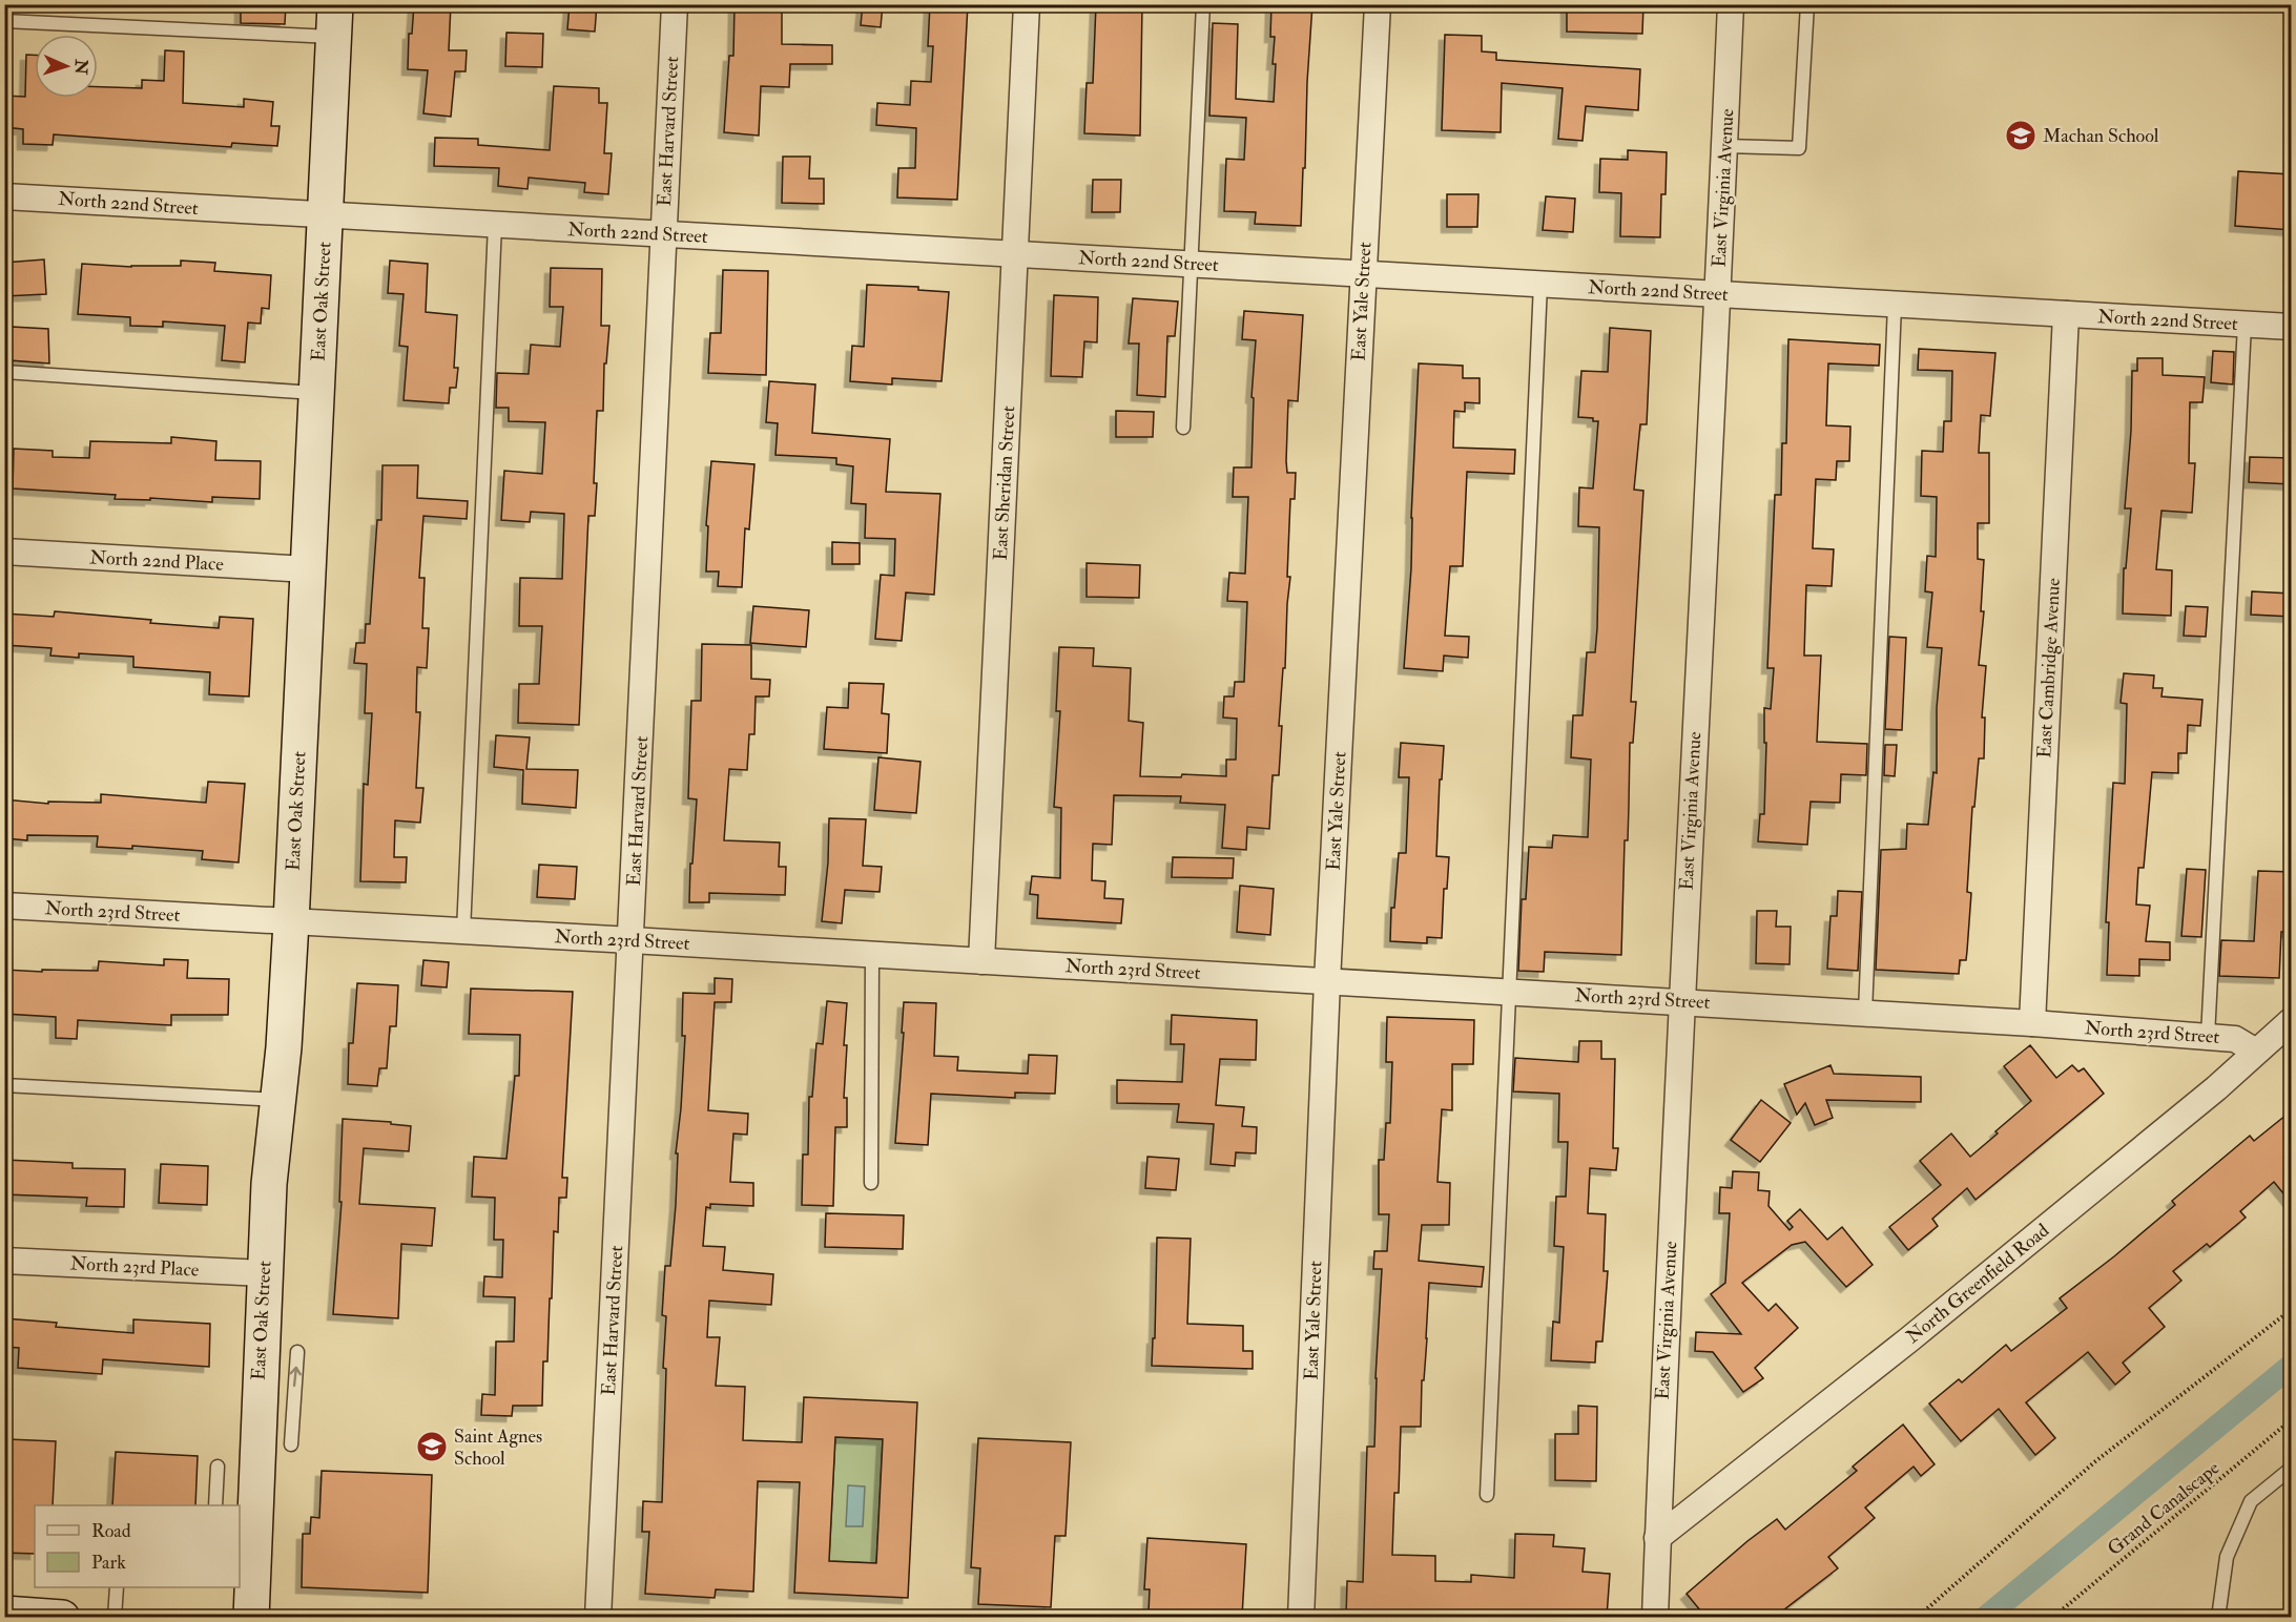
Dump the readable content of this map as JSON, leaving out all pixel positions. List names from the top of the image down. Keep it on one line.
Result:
{"streets":{"street":["East Harvard Street","East Virginia Avenue","North 22nd Street","East Oak Street","East Yale Street","East Sheridan Street","North 22nd Place","East Cambridge Avenue","North 23rd Street","North 23rd Place","North Greenfield Road"],"path":["Grand Canalscape"]},"crossings":[["East Harvard Street","North 22nd Street"],["East Harvard Street","North 23rd Street"],["East Virginia Avenue","North 22nd Street"],["East Virginia Avenue","North 23rd Street"],["East Virginia Avenue","North Greenfield Road"],["North 22nd Street","East Oak Street"],["North 22nd Street","East Yale Street"],["North 22nd Street","East Sheridan Street"],["North 22nd Street","East Cambridge Avenue"],["East Oak Street","North 22nd Place"],["East Oak Street","North 23rd Street"],["East Oak Street","North 23rd Place"],["East Yale Street","North 23rd Street"],["East Sheridan Street","North 23rd Street"],["East Cambridge Avenue","North 23rd Street"],["North 23rd Street","North Greenfield Road"]],"places":{"school or university":["Machan School","Saint Agnes School"]},"legend":["Road","Park"],"north":"right"}
